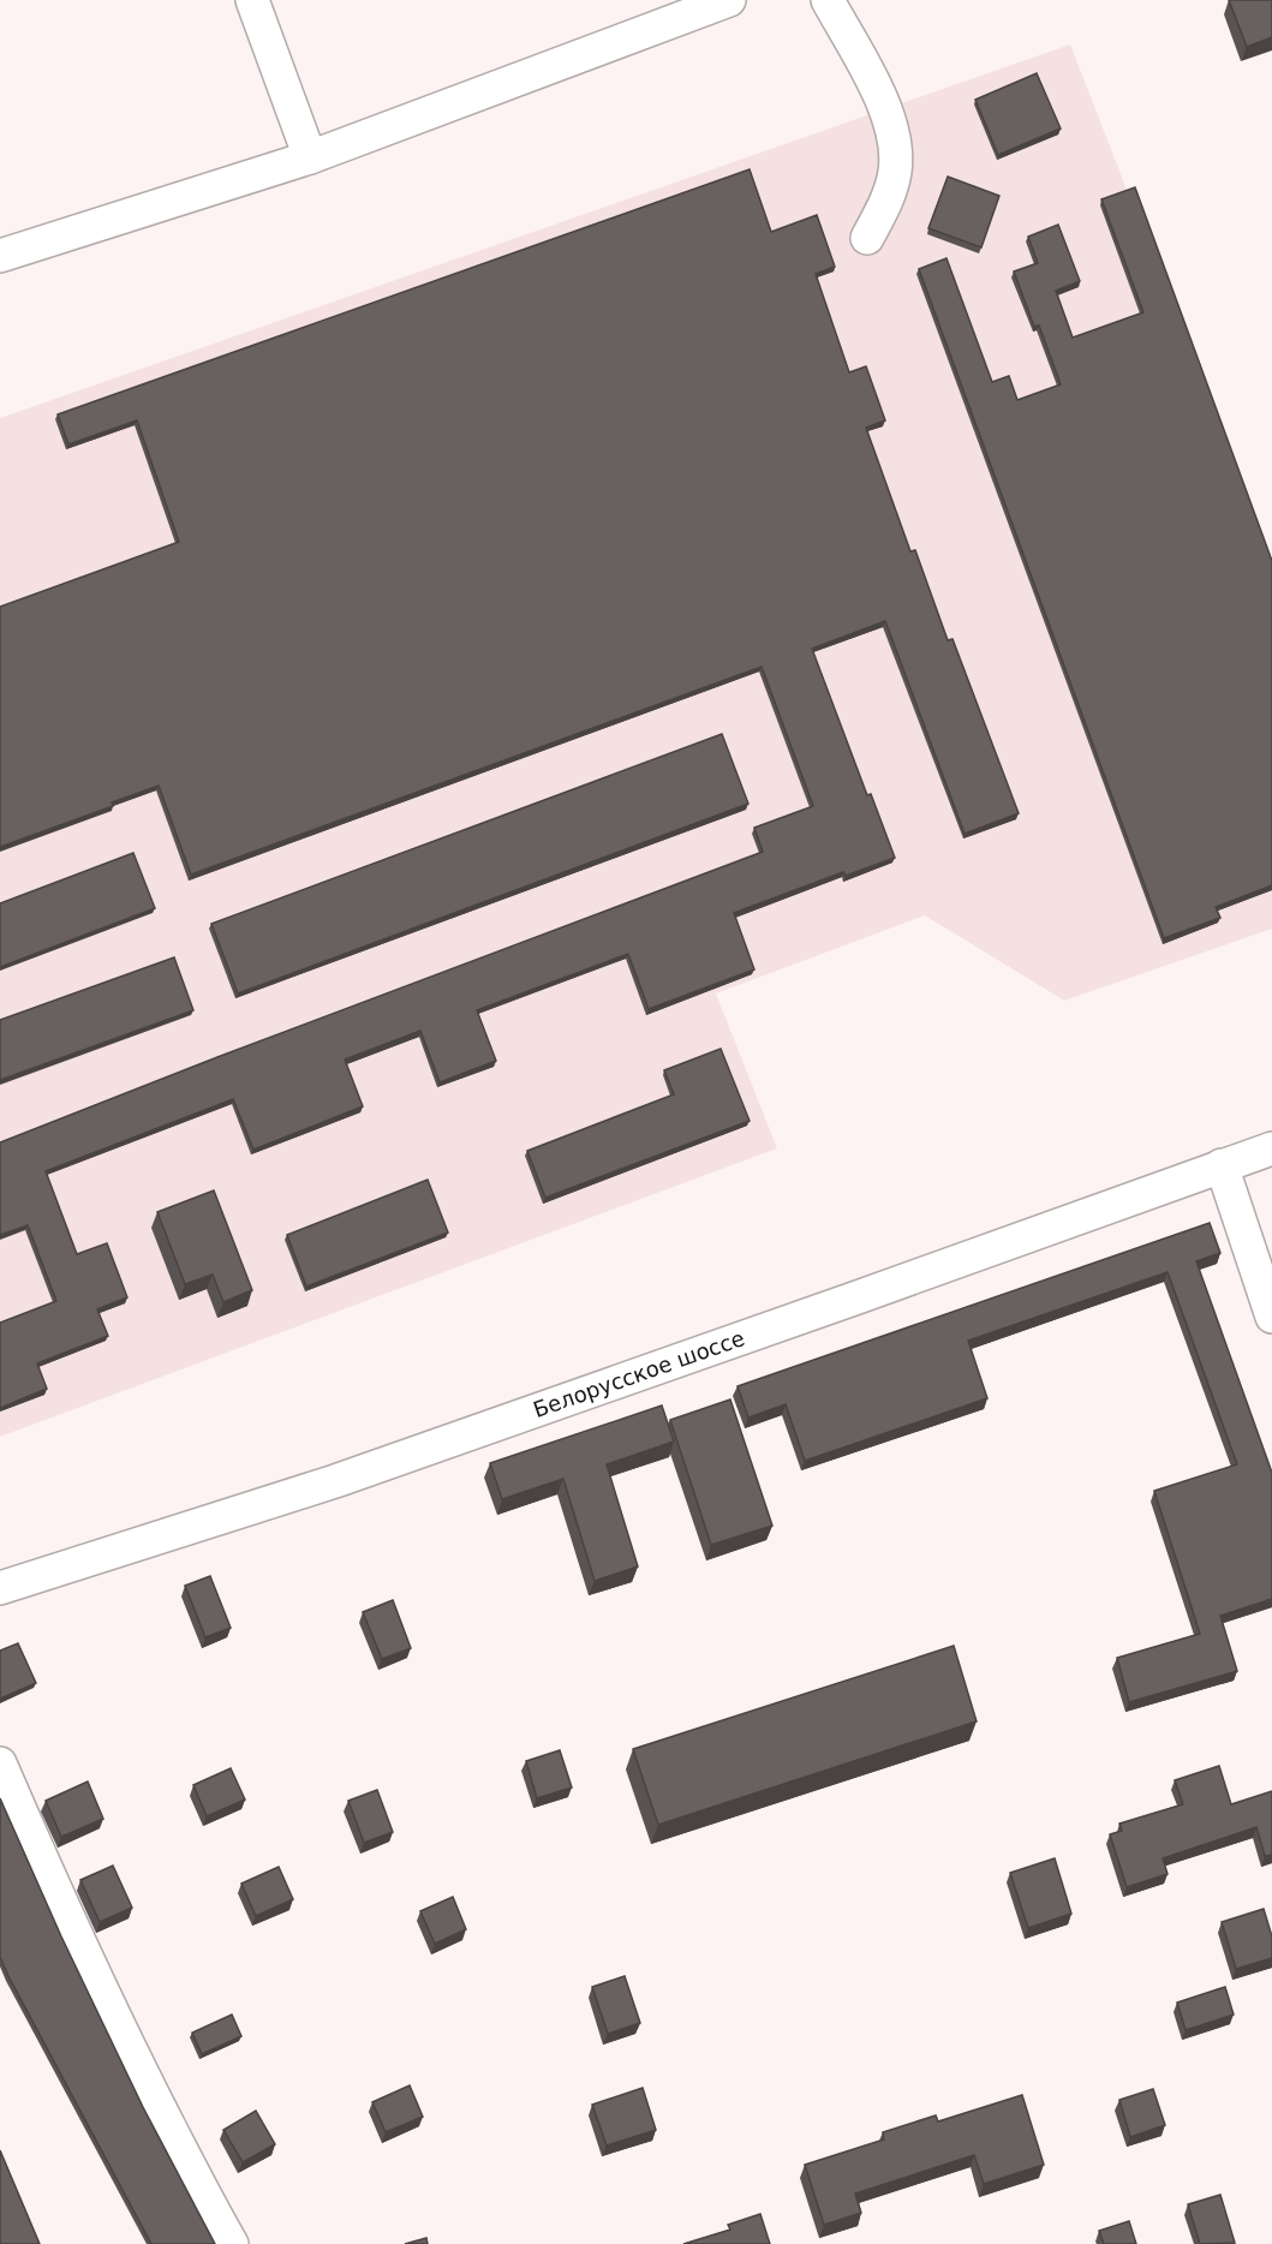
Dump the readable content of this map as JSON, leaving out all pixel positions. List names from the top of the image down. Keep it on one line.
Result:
{"streets":{"street":["Белорусское шоссе"]}}
